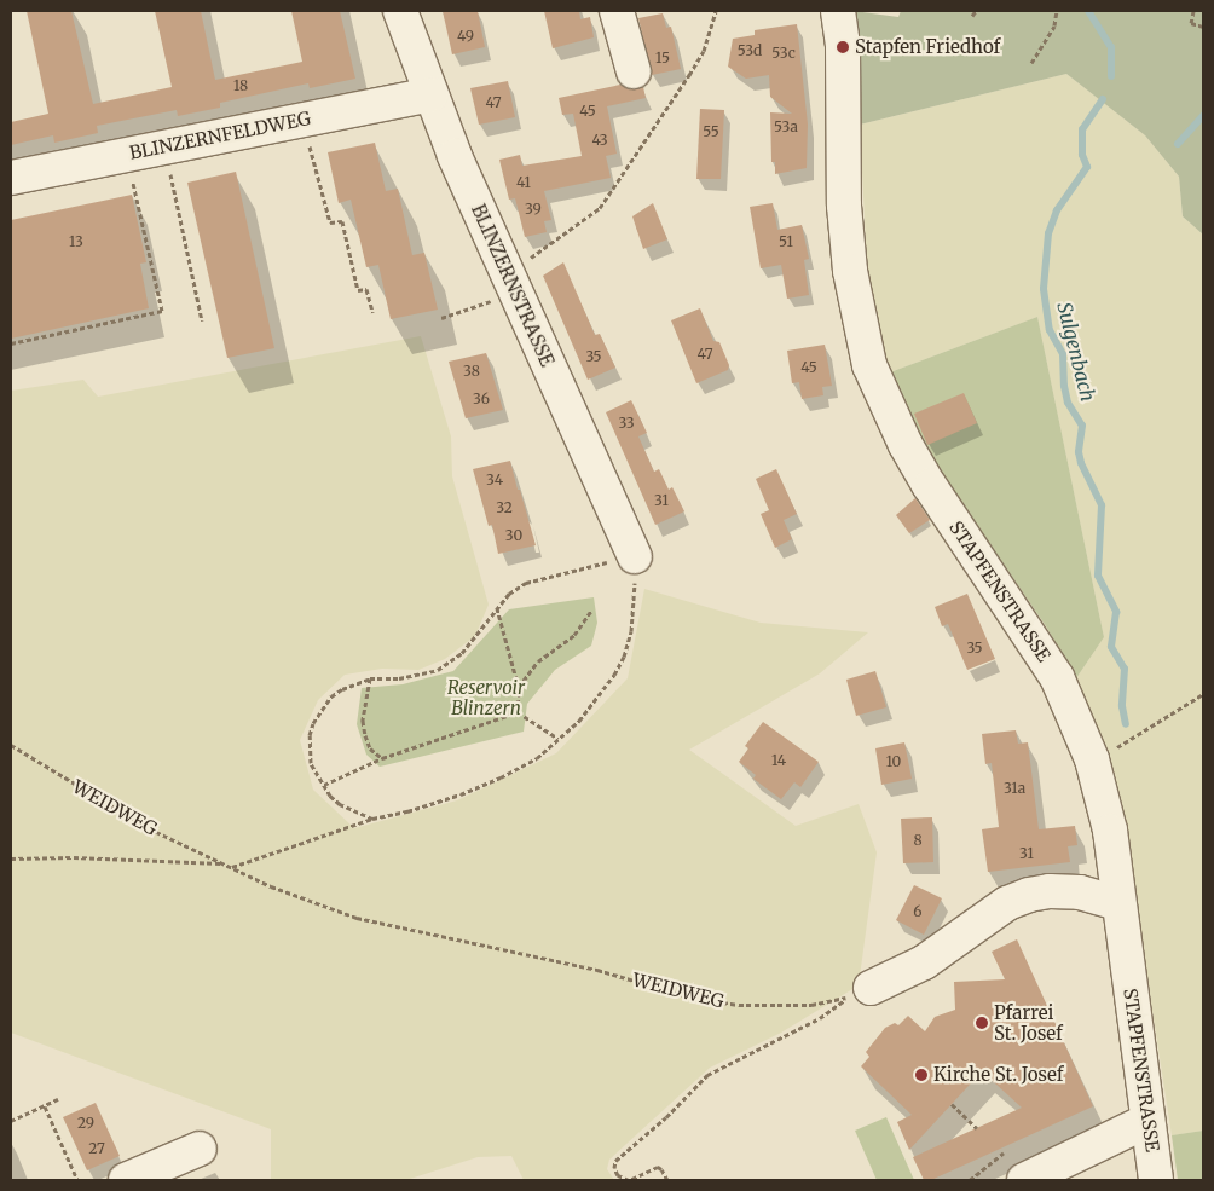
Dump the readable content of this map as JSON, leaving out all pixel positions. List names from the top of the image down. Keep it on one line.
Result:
{"streets":{"street":["BLINZERNFELDWEG","BLINZERNSTRASSE","STAPFENSTRASSE"],"path":["WEIDWEG"]},"crossings":[["BLINZERNFELDWEG","BLINZERNSTRASSE"]],"water":["Sulgenbach"],"parks":["Reservoir Blinzern"],"places":["Stapfen Friedhof","Pfarrei St. Josef","Kirche St. Josef"],"house_numbers":["49","53d","53c","15","18","47","45","53a","55","43","41","39","13","51","47","35","45","38","36","33","34","31","32","30","35","14","10","31a","8","31","6","29","27"]}
